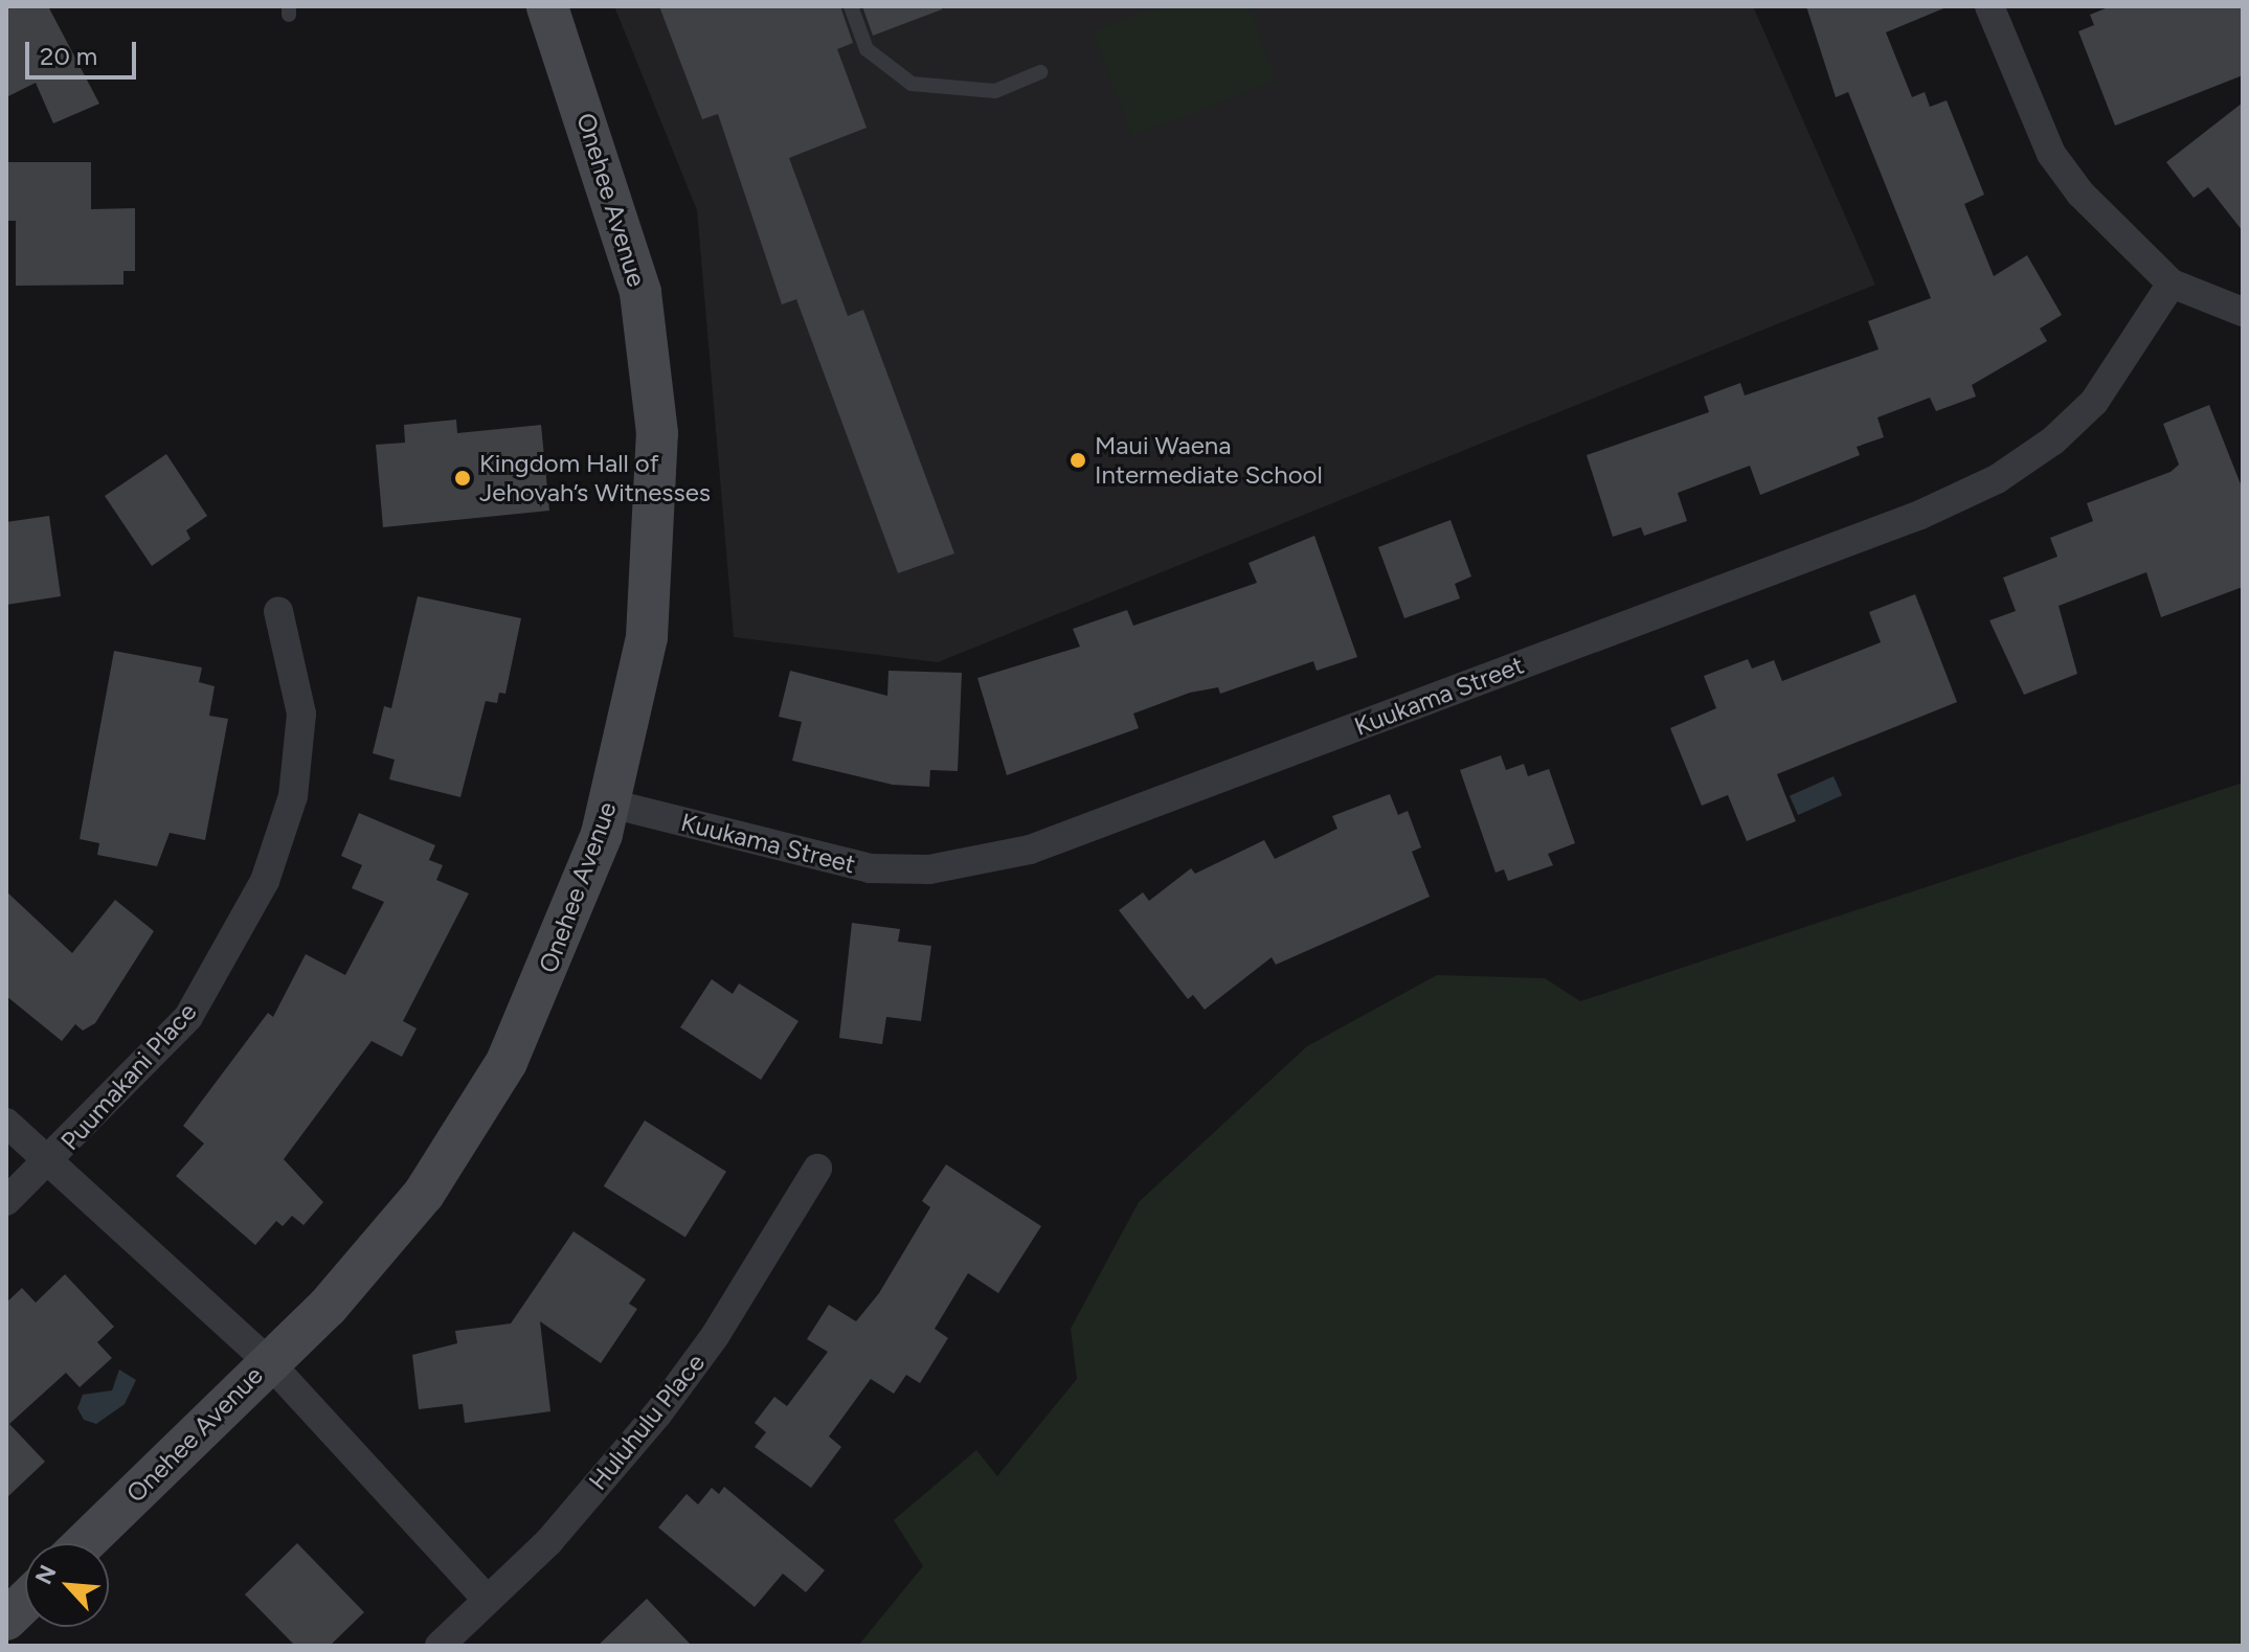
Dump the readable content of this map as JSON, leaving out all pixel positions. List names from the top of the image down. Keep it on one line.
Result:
{"streets":{"street":["Onehee Avenue","Kuukama Street","Puumakani Place","Huluhulu Place"]},"crossings":[["Onehee Avenue","Kuukama Street"]],"places":["Maui Waena Intermediate School","Kingdom Hall of Jehovah’s Witnesses"],"scale_bar":"20 m","north":"top left"}
